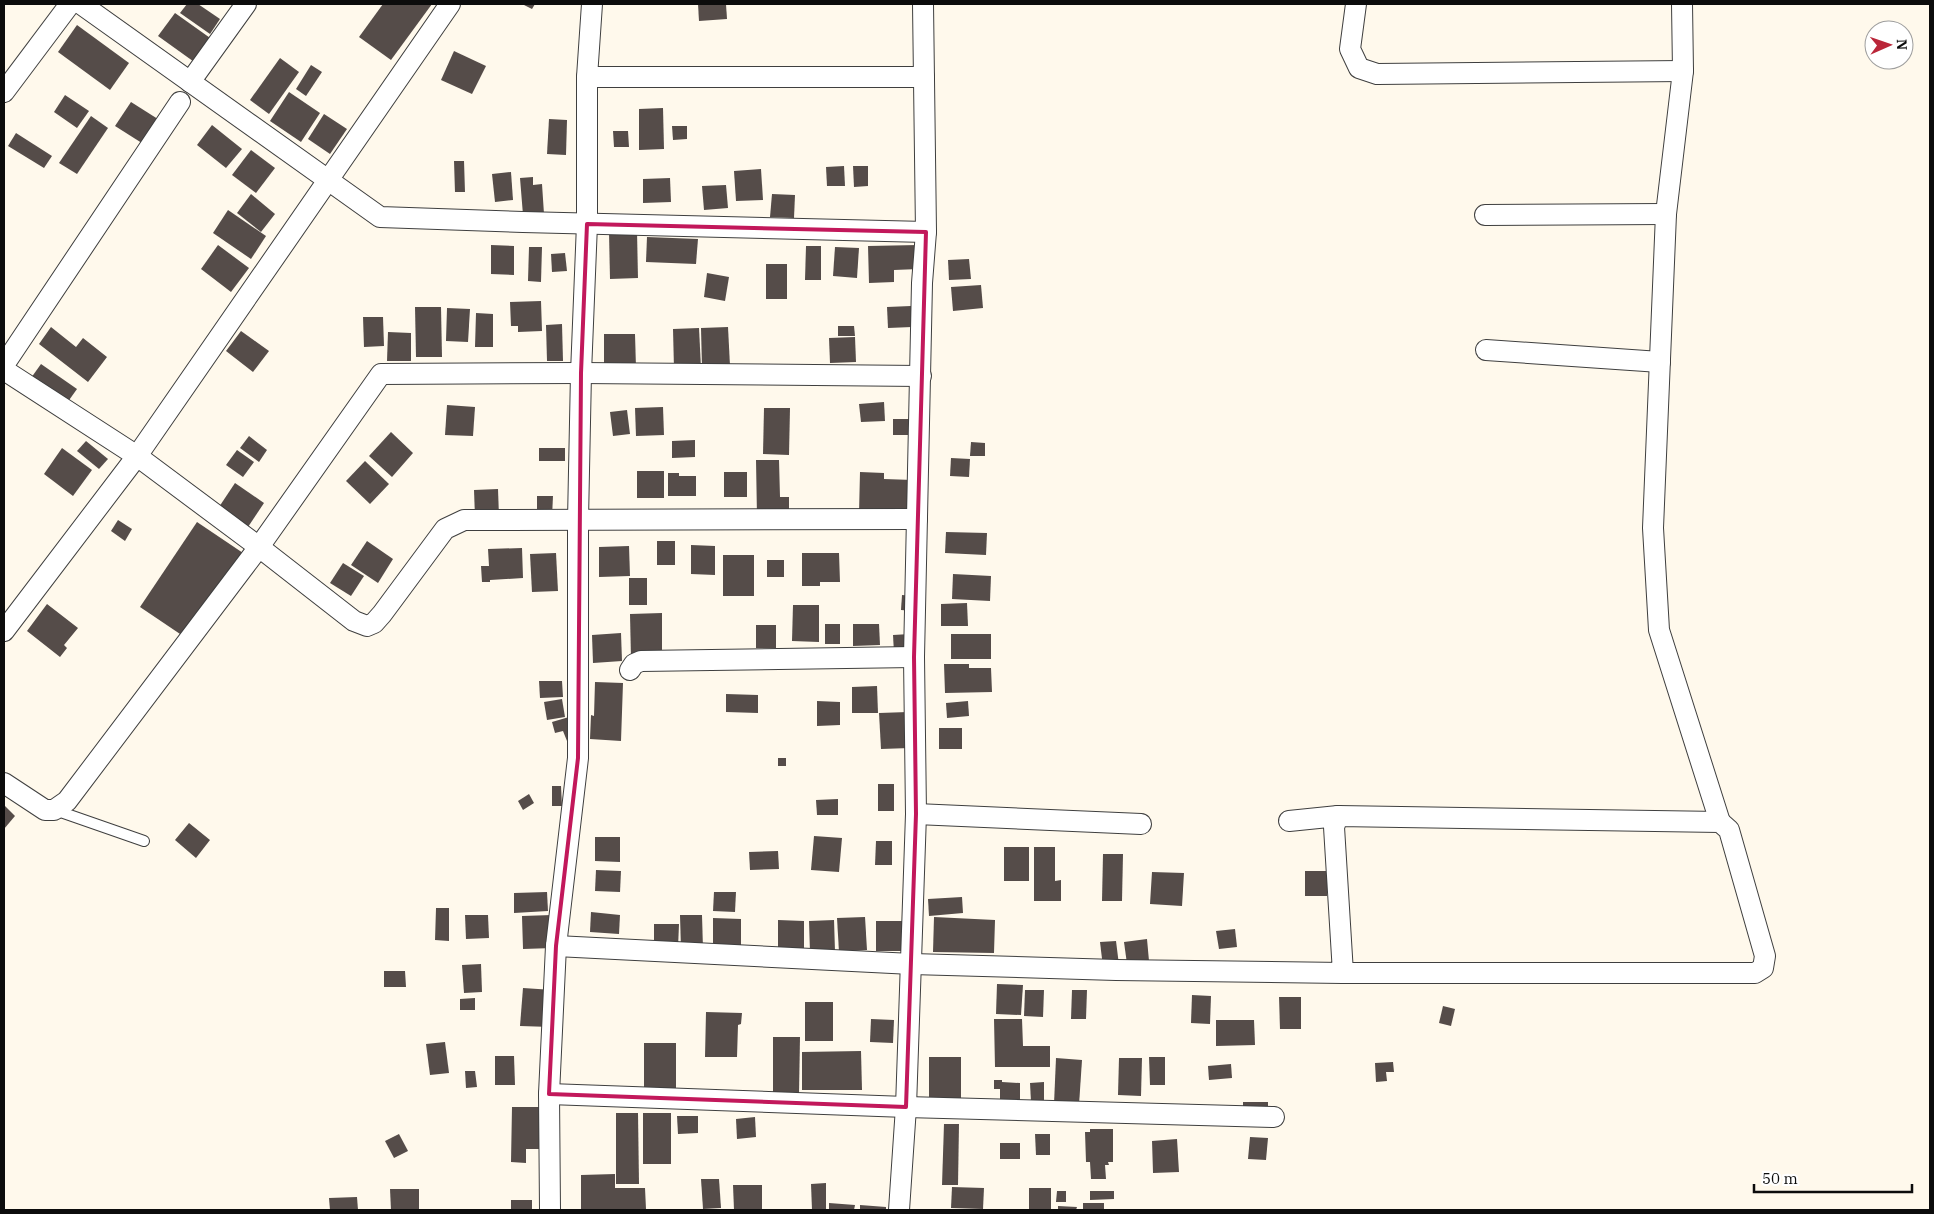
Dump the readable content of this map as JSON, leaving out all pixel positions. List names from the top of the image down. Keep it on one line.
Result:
{"scale_bar":"50 m","north":"right"}
